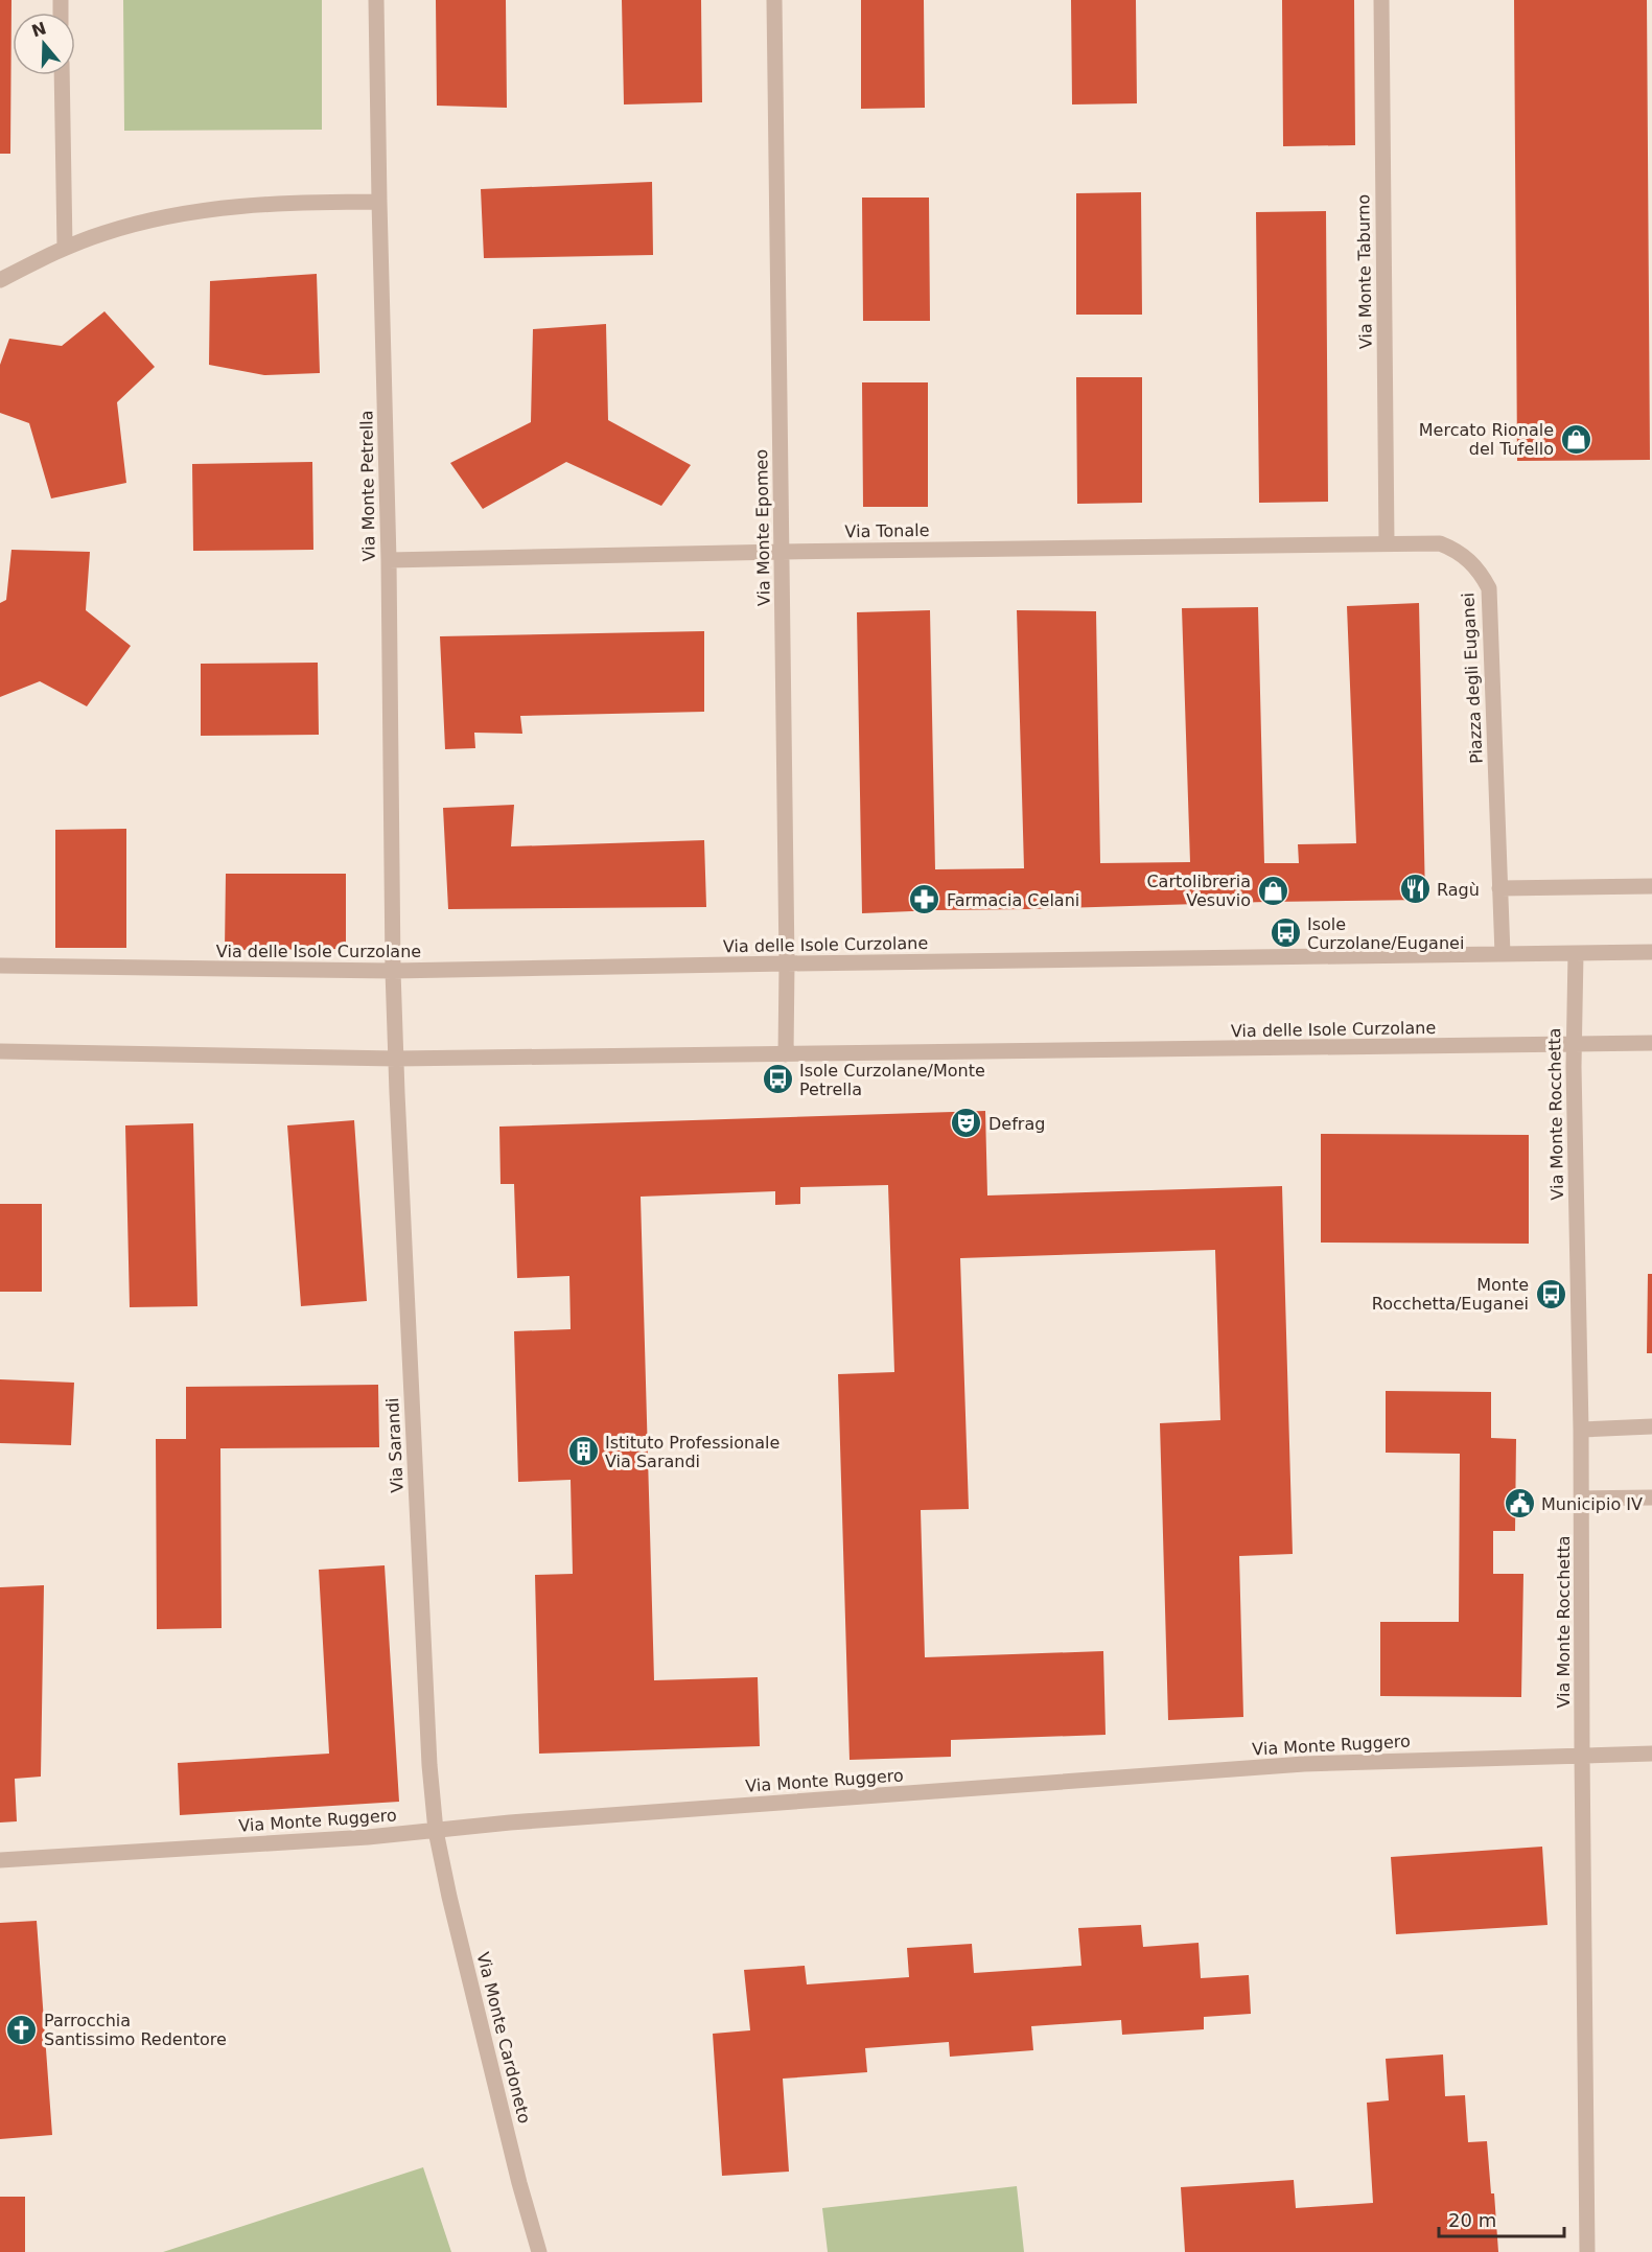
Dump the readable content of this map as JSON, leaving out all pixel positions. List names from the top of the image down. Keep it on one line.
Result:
{"streets":{"street":["Via Monte Taburno","Via Monte Petrella","Via Monte Epomeo","Via Tonale","Piazza degli Euganei","Via delle Isole Curzolane","Via Monte Rocchetta","Via Sarandi","Via Monte Ruggero","Via Monte Cardoneto"]},"crossings":[["Via Monte Taburno","Via Tonale"],["Via Monte Taburno","Piazza degli Euganei"],["Via Monte Petrella","Via Tonale"],["Via Monte Petrella","Via delle Isole Curzolane"],["Via Monte Petrella","Via Sarandi"],["Via Monte Epomeo","Via Tonale"],["Via Monte Epomeo","Via delle Isole Curzolane"],["Via Tonale","Piazza degli Euganei"],["Piazza degli Euganei","Via delle Isole Curzolane"],["Via delle Isole Curzolane","Via Monte Rocchetta"],["Via delle Isole Curzolane","Via Sarandi"],["Via Monte Rocchetta","Via Monte Ruggero"],["Via Sarandi","Via Monte Ruggero"],["Via Sarandi","Via Monte Cardoneto"],["Via Monte Ruggero","Via Monte Cardoneto"]],"places":{"shop":["Mercato Rionale del Tufello","Cartolibreria Vesuvio"],"restaurant":["Ragù"],"pharmacy":["Farmacia Celani"],"bus stop":["Isole Curzolane/Euganei","Isole Curzolane/Monte Petrella","Monte Rocchetta/Euganei"],"theatre":["Defrag"],"building":["Istituto Professionale Via Sarandi"],"public building":["Municipio IV"],"church":["Parrocchia Santissimo Redentore"]},"scale_bar":"20 m","north":"top"}
